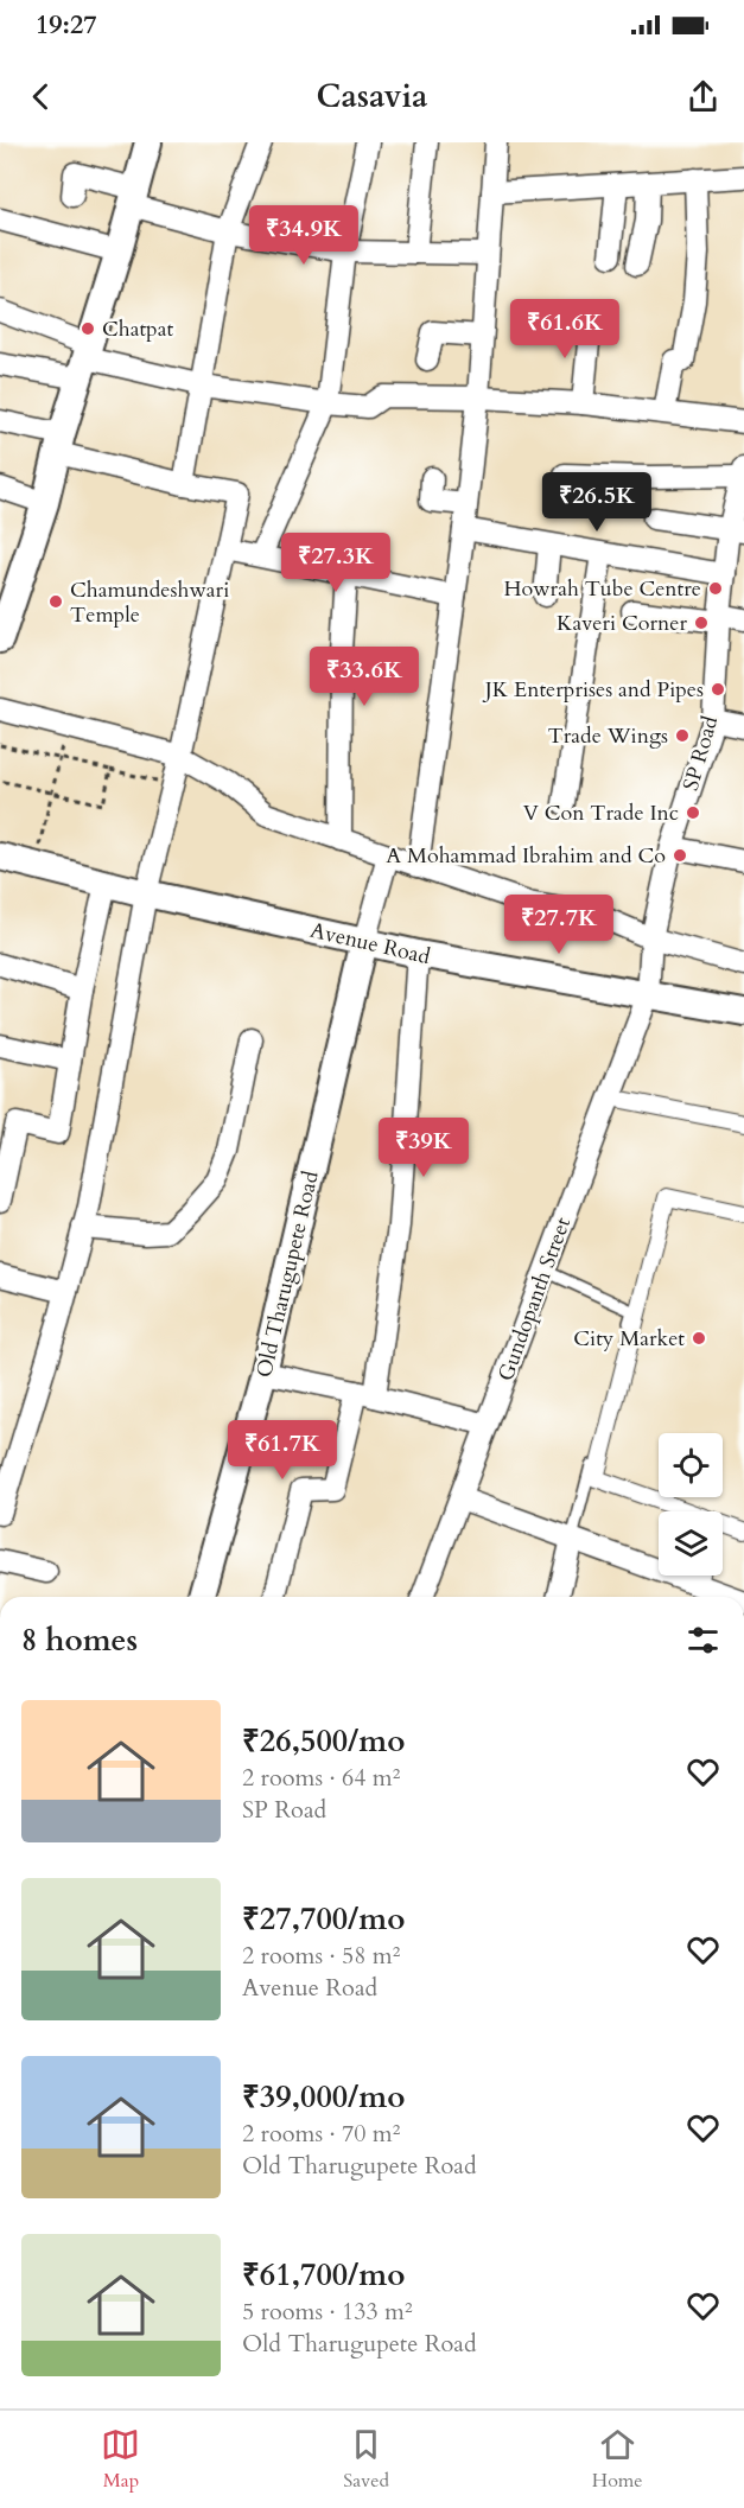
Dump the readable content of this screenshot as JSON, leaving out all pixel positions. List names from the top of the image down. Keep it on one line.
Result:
{"streets":{"street":["SP Road","Avenue Road","Old Tharugupete Road","Gundopanth Street"]},"crossings":[["SP Road","Avenue Road"],["SP Road","Gundopanth Street"],["Avenue Road","Old Tharugupete Road"],["Avenue Road","Gundopanth Street"]],"places":["Chatpat","Howrah Tube Centre","Chamundeshwari Temple","Kaveri Corner","JK Enterprises and Pipes","Trade Wings","V Con Trade Inc","A Mohammad Ibrahim and Co","City Market"],"page":{"status":"19:27","header":"Casavia","price":["₹34.9K","₹61.6K","₹26.5K","₹27.3K","₹33.6K","₹27.7K","₹39K","₹61.7K"],"heading":"8 homes","list":[{"name":"₹26,500/mo","note":"2 rooms · 64 m² · SP Road"},{"name":"₹27,700/mo","note":"2 rooms · 58 m² · Avenue Road"},{"name":"₹39,000/mo","note":"2 rooms · 70 m² · Old Tharugupete Road"},{"name":"₹61,700/mo","note":"5 rooms · 133 m² · Old Tharugupete Road"}],"tabs":["Map","Saved","Home"]}}
